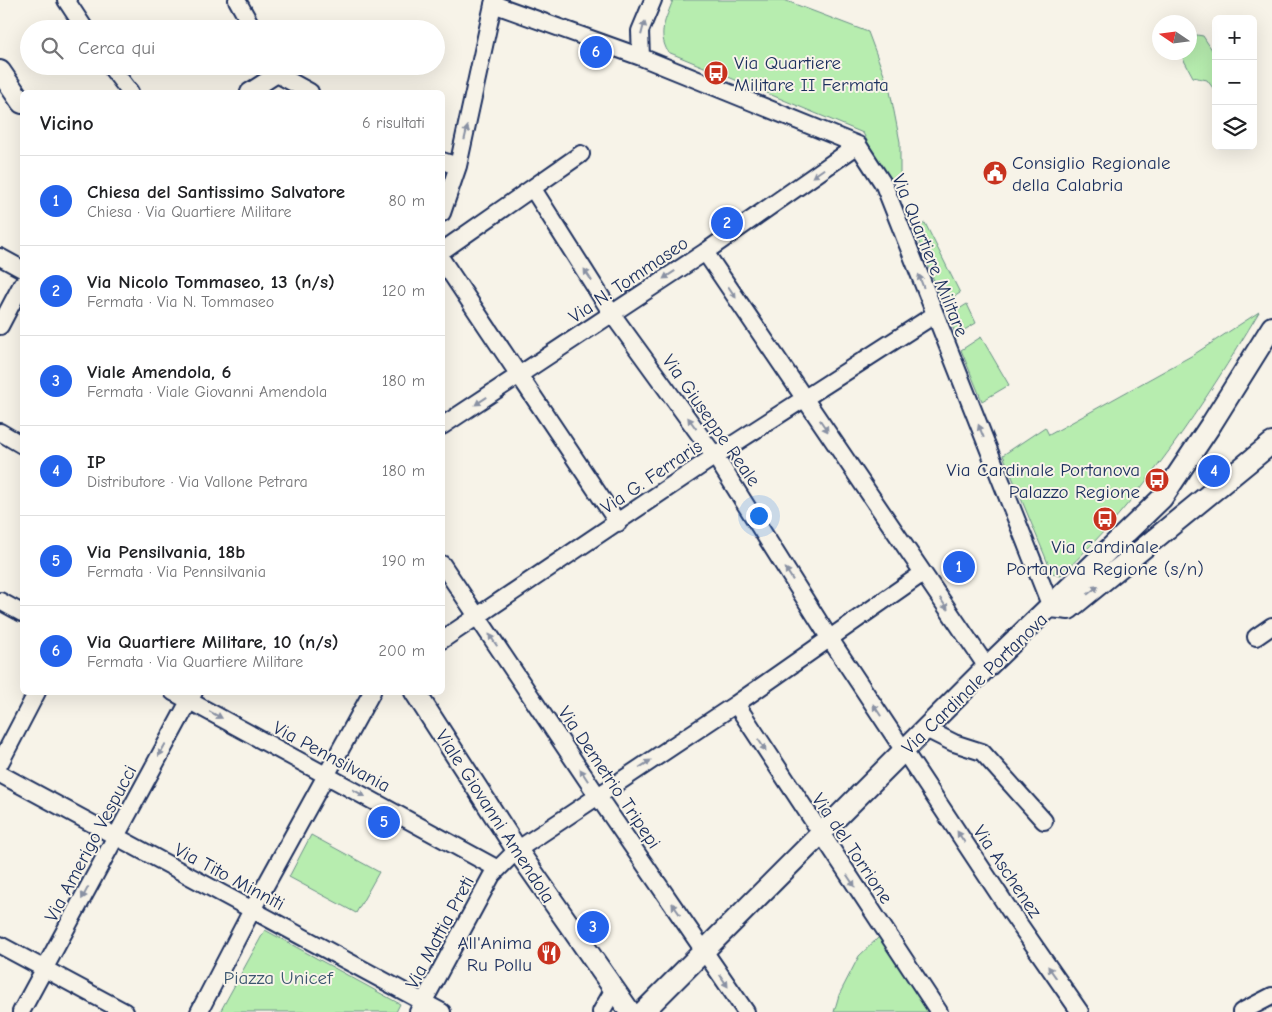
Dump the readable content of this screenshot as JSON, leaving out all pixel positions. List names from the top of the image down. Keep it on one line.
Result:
{"streets":{"street":["Via Quartiere Militare","Via N. Tommaseo","Via Giuseppe Reale","Via G. Ferraris","Via Cardinale Portanova","Via Pennsilvania","Via Demetrio Tripepi","Viale Giovanni Amendola","Via Amerigo Vespucci","Via del Torrione","Via Aschenez","Via Tito Minniti","Via Mattia Preti"]},"crossings":[["Via Quartiere Militare","Via N. Tommaseo"],["Via Quartiere Militare","Via G. Ferraris"],["Via Quartiere Militare","Via Cardinale Portanova"],["Via N. Tommaseo","Via Giuseppe Reale"],["Via Giuseppe Reale","Via G. Ferraris"],["Via Giuseppe Reale","Via Cardinale Portanova"],["Via Giuseppe Reale","Via Aschenez"],["Via Giuseppe Reale","Via Mattia Preti"],["Via G. Ferraris","Via Demetrio Tripepi"],["Via Cardinale Portanova","Via Demetrio Tripepi"],["Via Cardinale Portanova","Via del Torrione"],["Via Cardinale Portanova","Via Aschenez"],["Via Pennsilvania","Via Amerigo Vespucci"],["Via Pennsilvania","Via Mattia Preti"],["Via Demetrio Tripepi","Via Mattia Preti"],["Viale Giovanni Amendola","Via Mattia Preti"],["Via Amerigo Vespucci","Via Tito Minniti"],["Via del Torrione","Via Mattia Preti"],["Via Tito Minniti","Via Mattia Preti"]],"one_way":["Via N. Tommaseo","Via Pennsilvania","Via Amerigo Vespucci","Via del Torrione"],"parks":["Piazza Unicef"],"places":{"bus stop":["Via Quartiere Militare II Fermata","Via Cardinale Portanova Palazzo Regione","Via Cardinale Portanova Regione (s/n)"],"public building":["Consiglio Regionale della Calabria"],"restaurant":["All'Anima Ru Pollu"]},"north":"left","page":{"map_buttons":["+","−"],"search":"Cerca qui","pins":["6","2","4","1","5","3"],"heading":["Vicino","6 risultati"],"list":[{"mark":"1","name":"Chiesa del Santissimo Salvatore","note":"Chiesa · Via Quartiere Militare","value":"80 m"},{"mark":"2","name":"Via Nicolo Tommaseo, 13 (n/s)","note":"Fermata · Via N. Tommaseo","value":"120 m"},{"mark":"3","name":"Viale Amendola, 6","note":"Fermata · Viale Giovanni Amendola","value":"180 m"},{"mark":"4","name":"IP","note":"Distributore · Via Vallone Petrara","value":"180 m"},{"mark":"5","name":"Via Pensilvania, 18b","note":"Fermata · Via Pennsilvania","value":"190 m"},{"mark":"6","name":"Via Quartiere Militare, 10 (n/s)","note":"Fermata · Via Quartiere Militare","value":"200 m"}]}}
